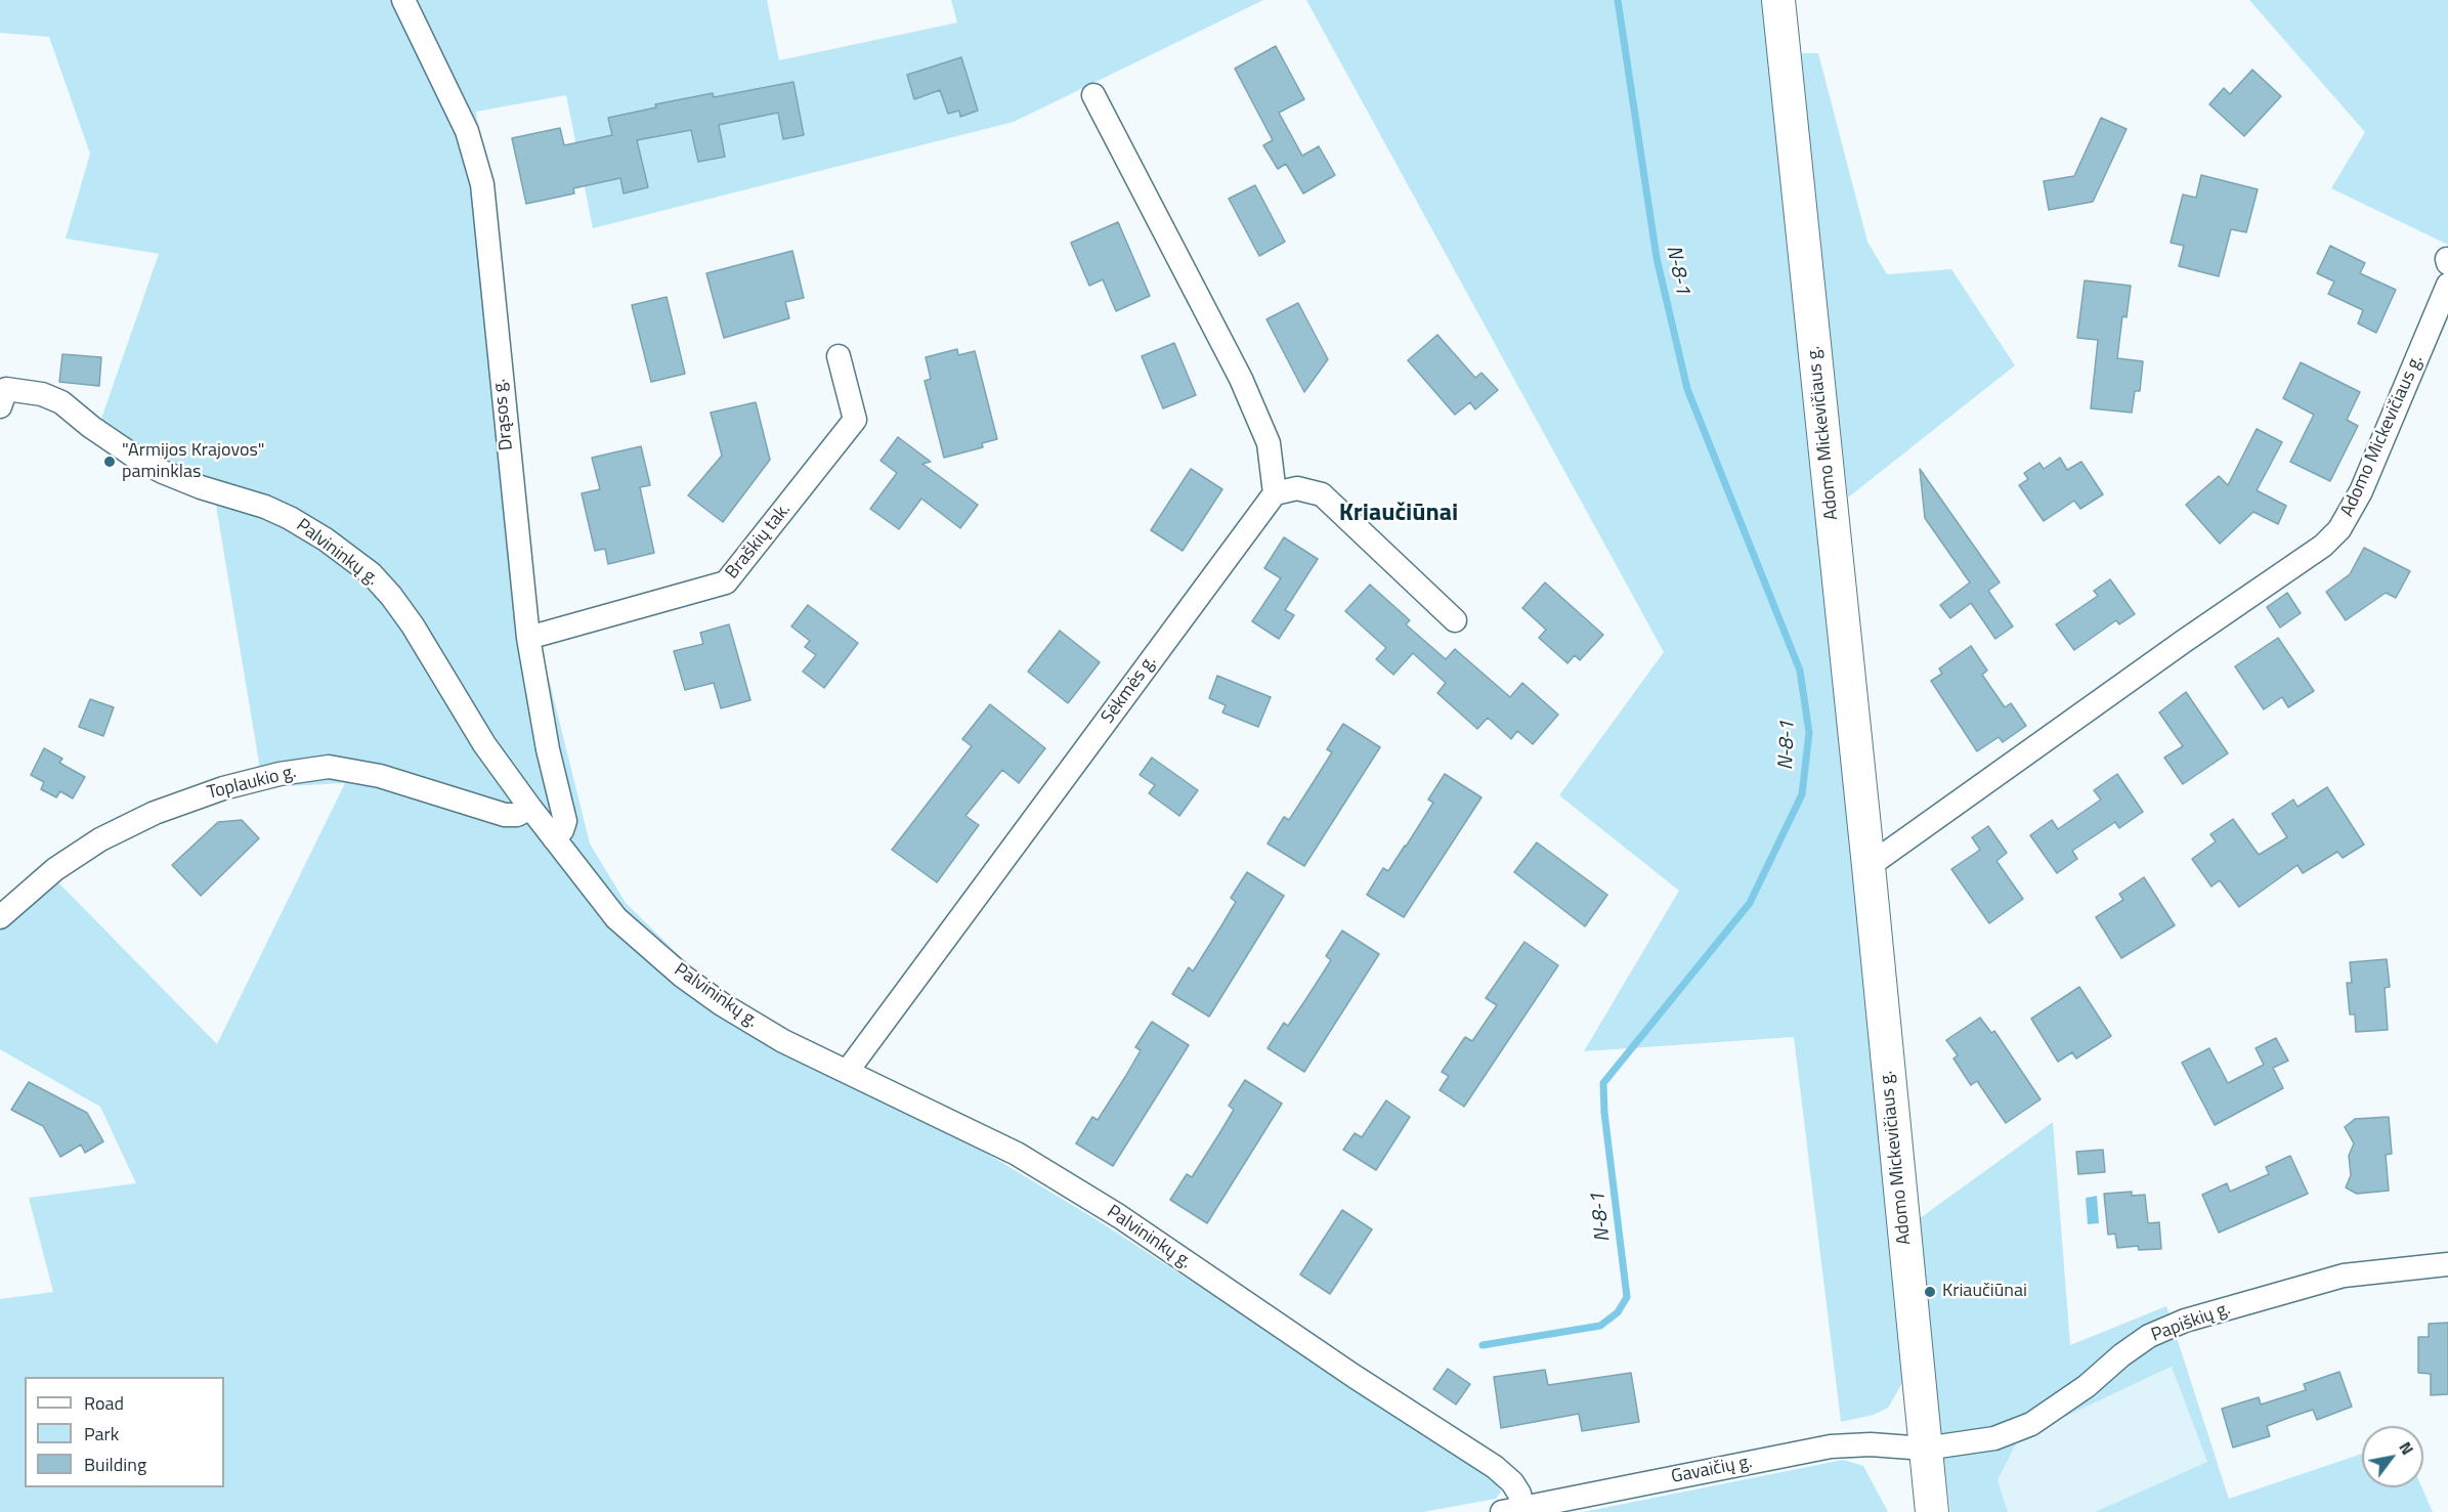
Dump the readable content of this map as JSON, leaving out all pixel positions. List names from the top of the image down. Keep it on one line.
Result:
{"streets":{"main road":["Adomo Mickevičiaus g."],"street":["Drąsos g.","Braškių tak.","Palvininkų g.","Sėkmės g.","Toplaukio g.","Papiškių g.","Gavaičių g."]},"crossings":[["Drąsos g.","Braškių tak."],["Drąsos g.","Palvininkų g."],["Adomo Mickevičiaus g.","Papiškių g."],["Adomo Mickevičiaus g.","Gavaičių g."],["Palvininkų g.","Sėkmės g."],["Palvininkų g.","Toplaukio g."],["Palvininkų g.","Gavaičių g."],["Papiškių g.","Gavaičių g."]],"districts":["Kriaučiūnai"],"water":["N-8-1"],"places":["\"Armijos Krajovos\" paminklas","Kriaučiūnai"],"legend":["Road","Park","Building"],"north":"top right"}
